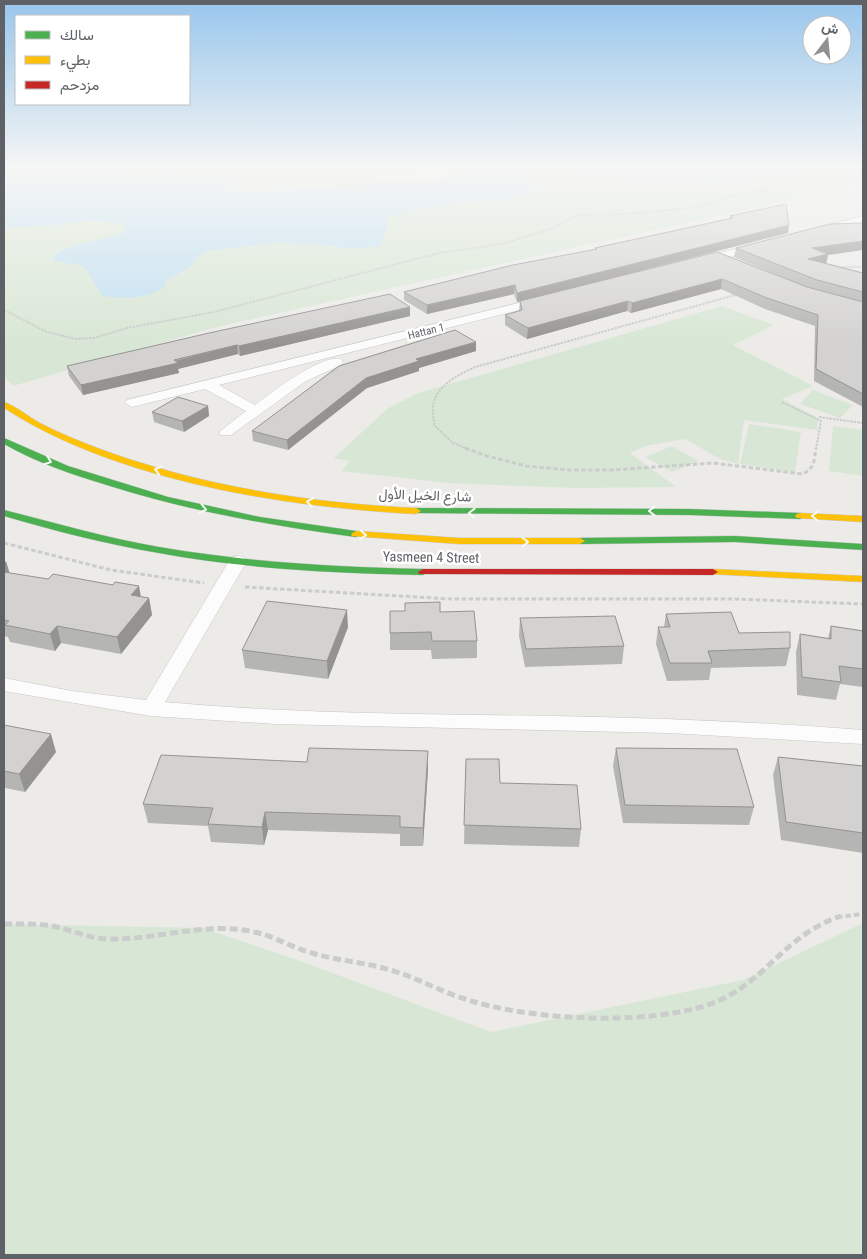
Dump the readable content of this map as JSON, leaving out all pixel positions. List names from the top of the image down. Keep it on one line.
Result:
{"streets":{"main road":["شارع الخيل الأول","Yasmeen 4 Street"],"street":["Hattan 1"]},"legend":["سالك","بطيء","مزدحم"],"north":"top"}
